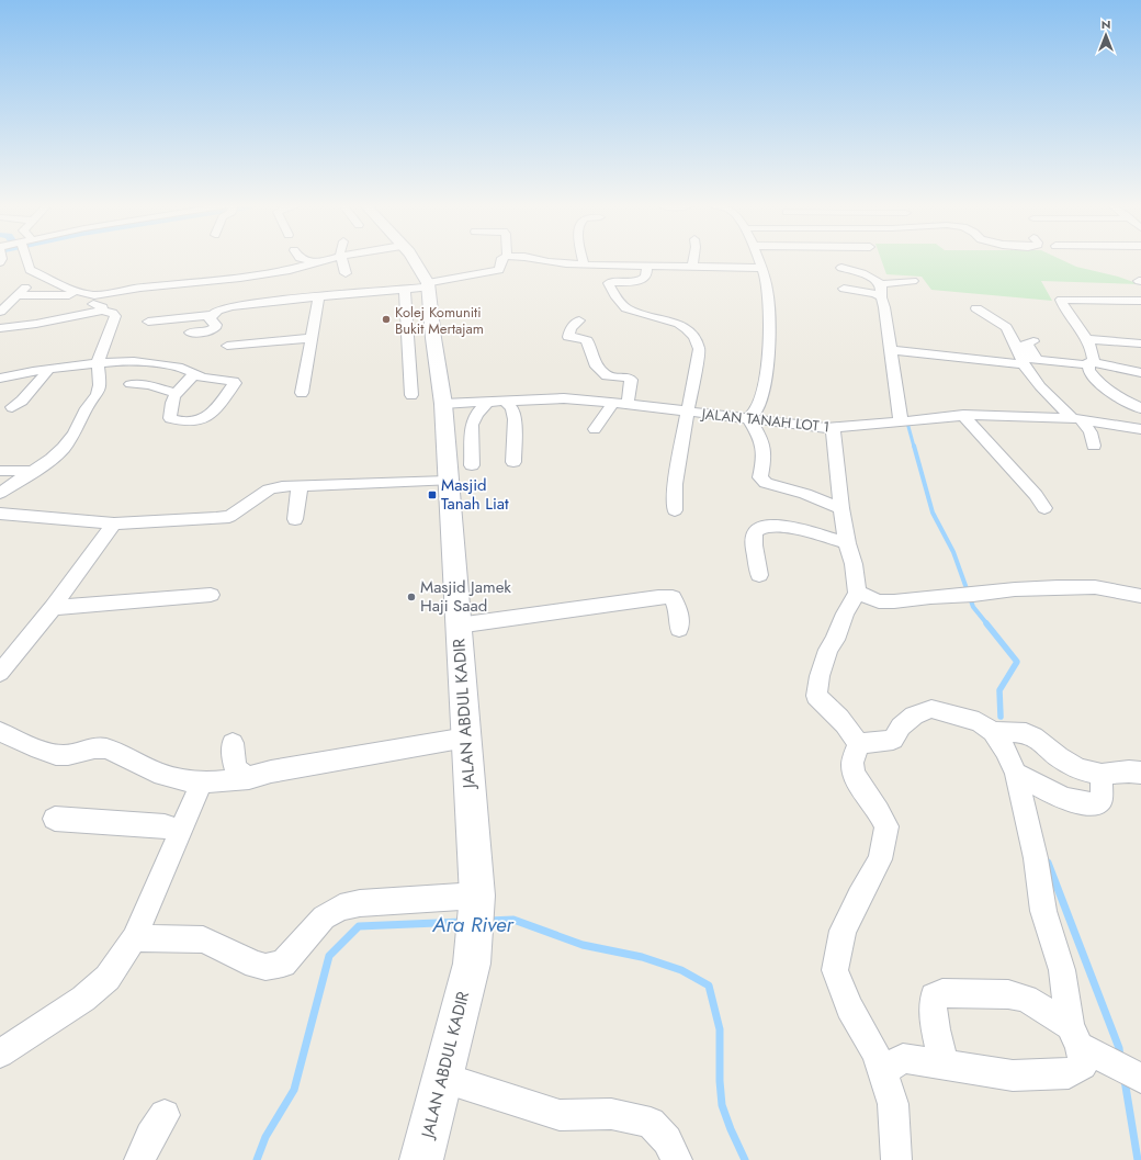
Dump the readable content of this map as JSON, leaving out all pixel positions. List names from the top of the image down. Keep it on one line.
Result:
{"streets":{"main road":["JALAN ABDUL KADIR"],"street":["JALAN TANAH LOT 1"]},"crossings":[["JALAN TANAH LOT 1","JALAN ABDUL KADIR"]],"water":["Ara River"],"places":{"other":["Kolej Komuniti Bukit Mertajam","Masjid Jamek Haji Saad"],"transit":["Masjid Tanah Liat"]},"north":"top"}
